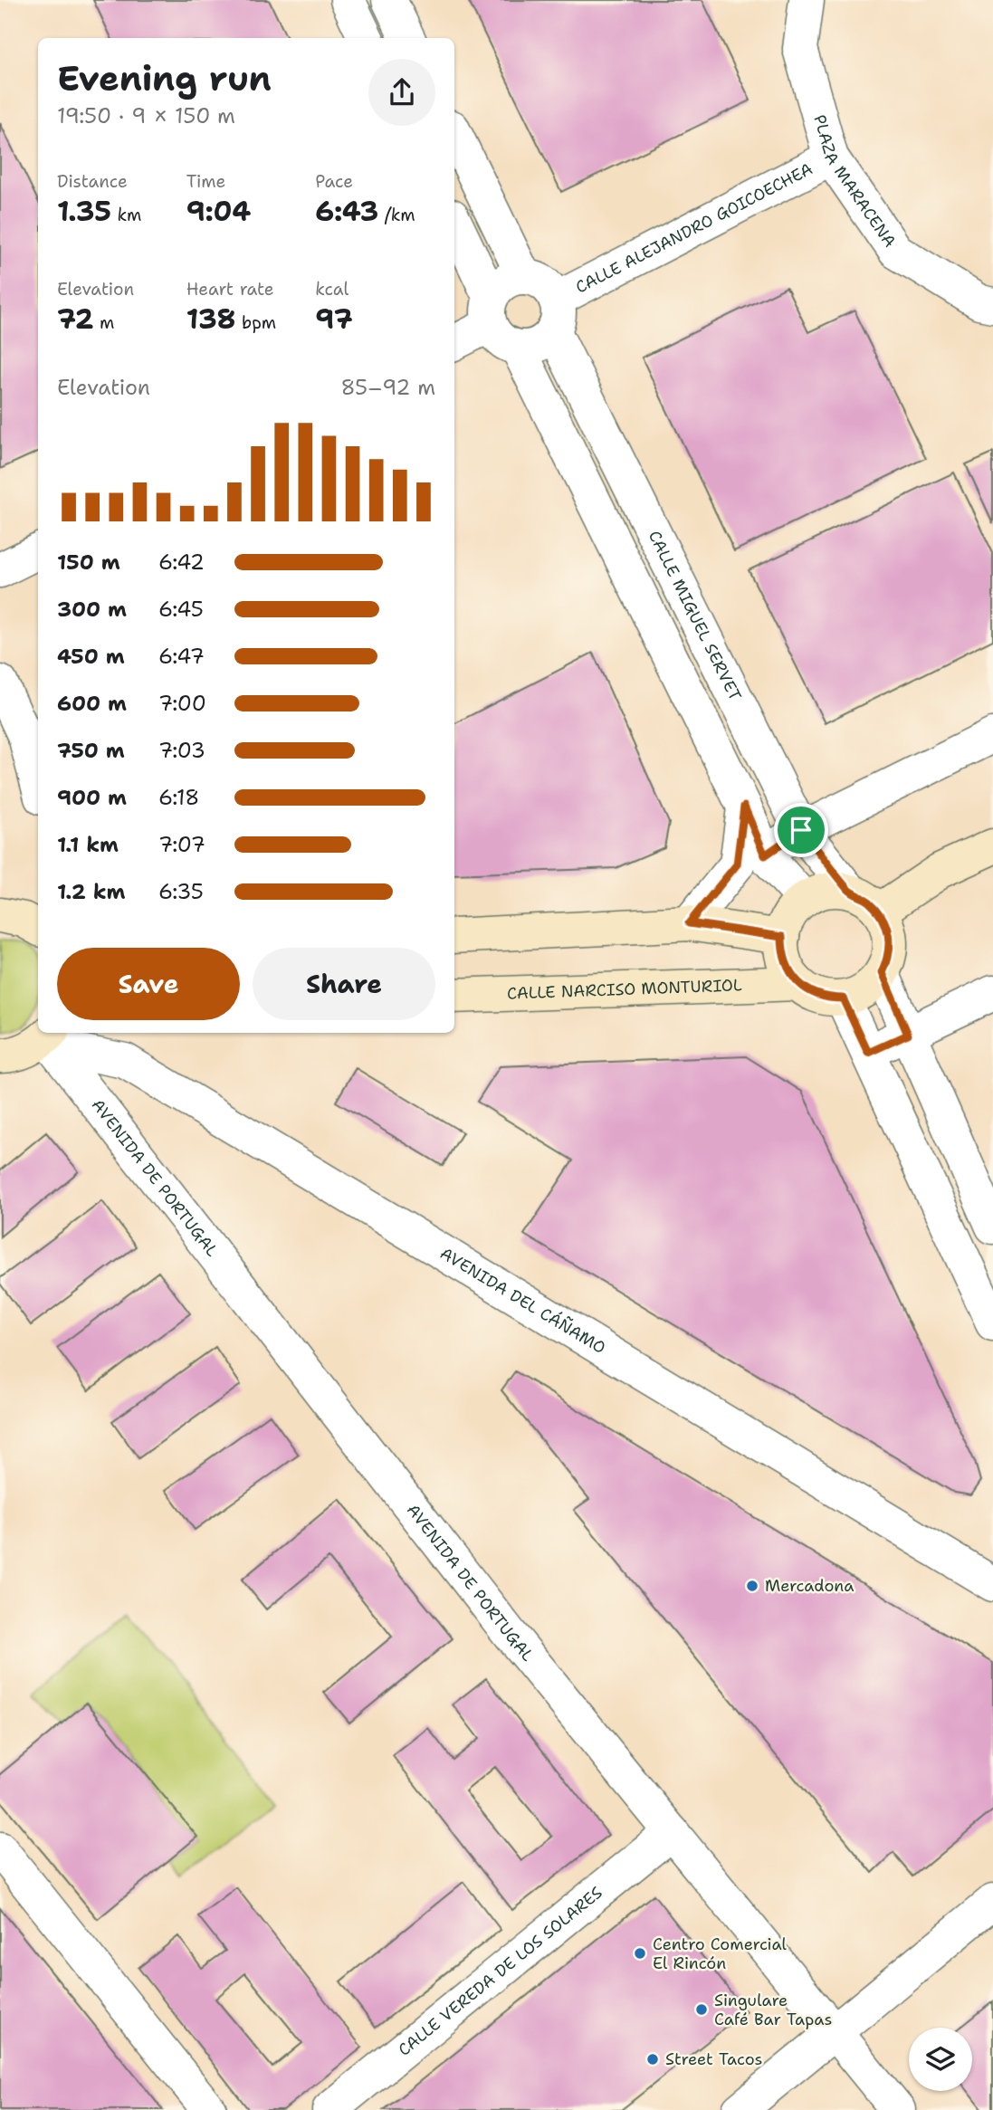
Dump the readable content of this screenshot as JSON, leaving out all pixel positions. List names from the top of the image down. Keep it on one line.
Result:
{"streets":{"main road":["CALLE NARCISO MONTURIOL"],"street":["PLAZA MARACENA","CALLE ALEJANDRO GOICOECHEA","CALLE MIGUEL SERVET","AVENIDA DE PORTUGAL","AVENIDA DEL CÁÑAMO","CALLE VEREDA DE LOS SOLARES"]},"crossings":[["PLAZA MARACENA","CALLE ALEJANDRO GOICOECHEA"],["CALLE ALEJANDRO GOICOECHEA","CALLE MIGUEL SERVET"],["CALLE MIGUEL SERVET","CALLE NARCISO MONTURIOL"],["AVENIDA DE PORTUGAL","AVENIDA DEL CÁÑAMO"],["AVENIDA DE PORTUGAL","CALLE VEREDA DE LOS SOLARES"]],"places":["Mercadona","Centro Comercial El Rincón","Singulare Café Bar Tapas","Street Tacos"],"page":{"heading":["Evening run","19:50 · 9 × 150 m"],"stats":[["Distance","1.35 km"],["Time","9:04"],["Pace","6:43 /km"],["Elevation","72 m"],["Heart rate","138 bpm"],["kcal","97"]],"chart":["Elevation","85–92 m"],"list":[{"name":"150 m","note":"6:42"},{"name":"300 m","note":"6:45"},{"name":"450 m","note":"6:47"},{"name":"600 m","note":"7:00"},{"name":"750 m","note":"7:03"},{"name":"900 m","note":"6:18"},{"name":"1.1 km","note":"7:07"},{"name":"1.2 km","note":"6:35"}],"buttons":["Save","Share"]}}
